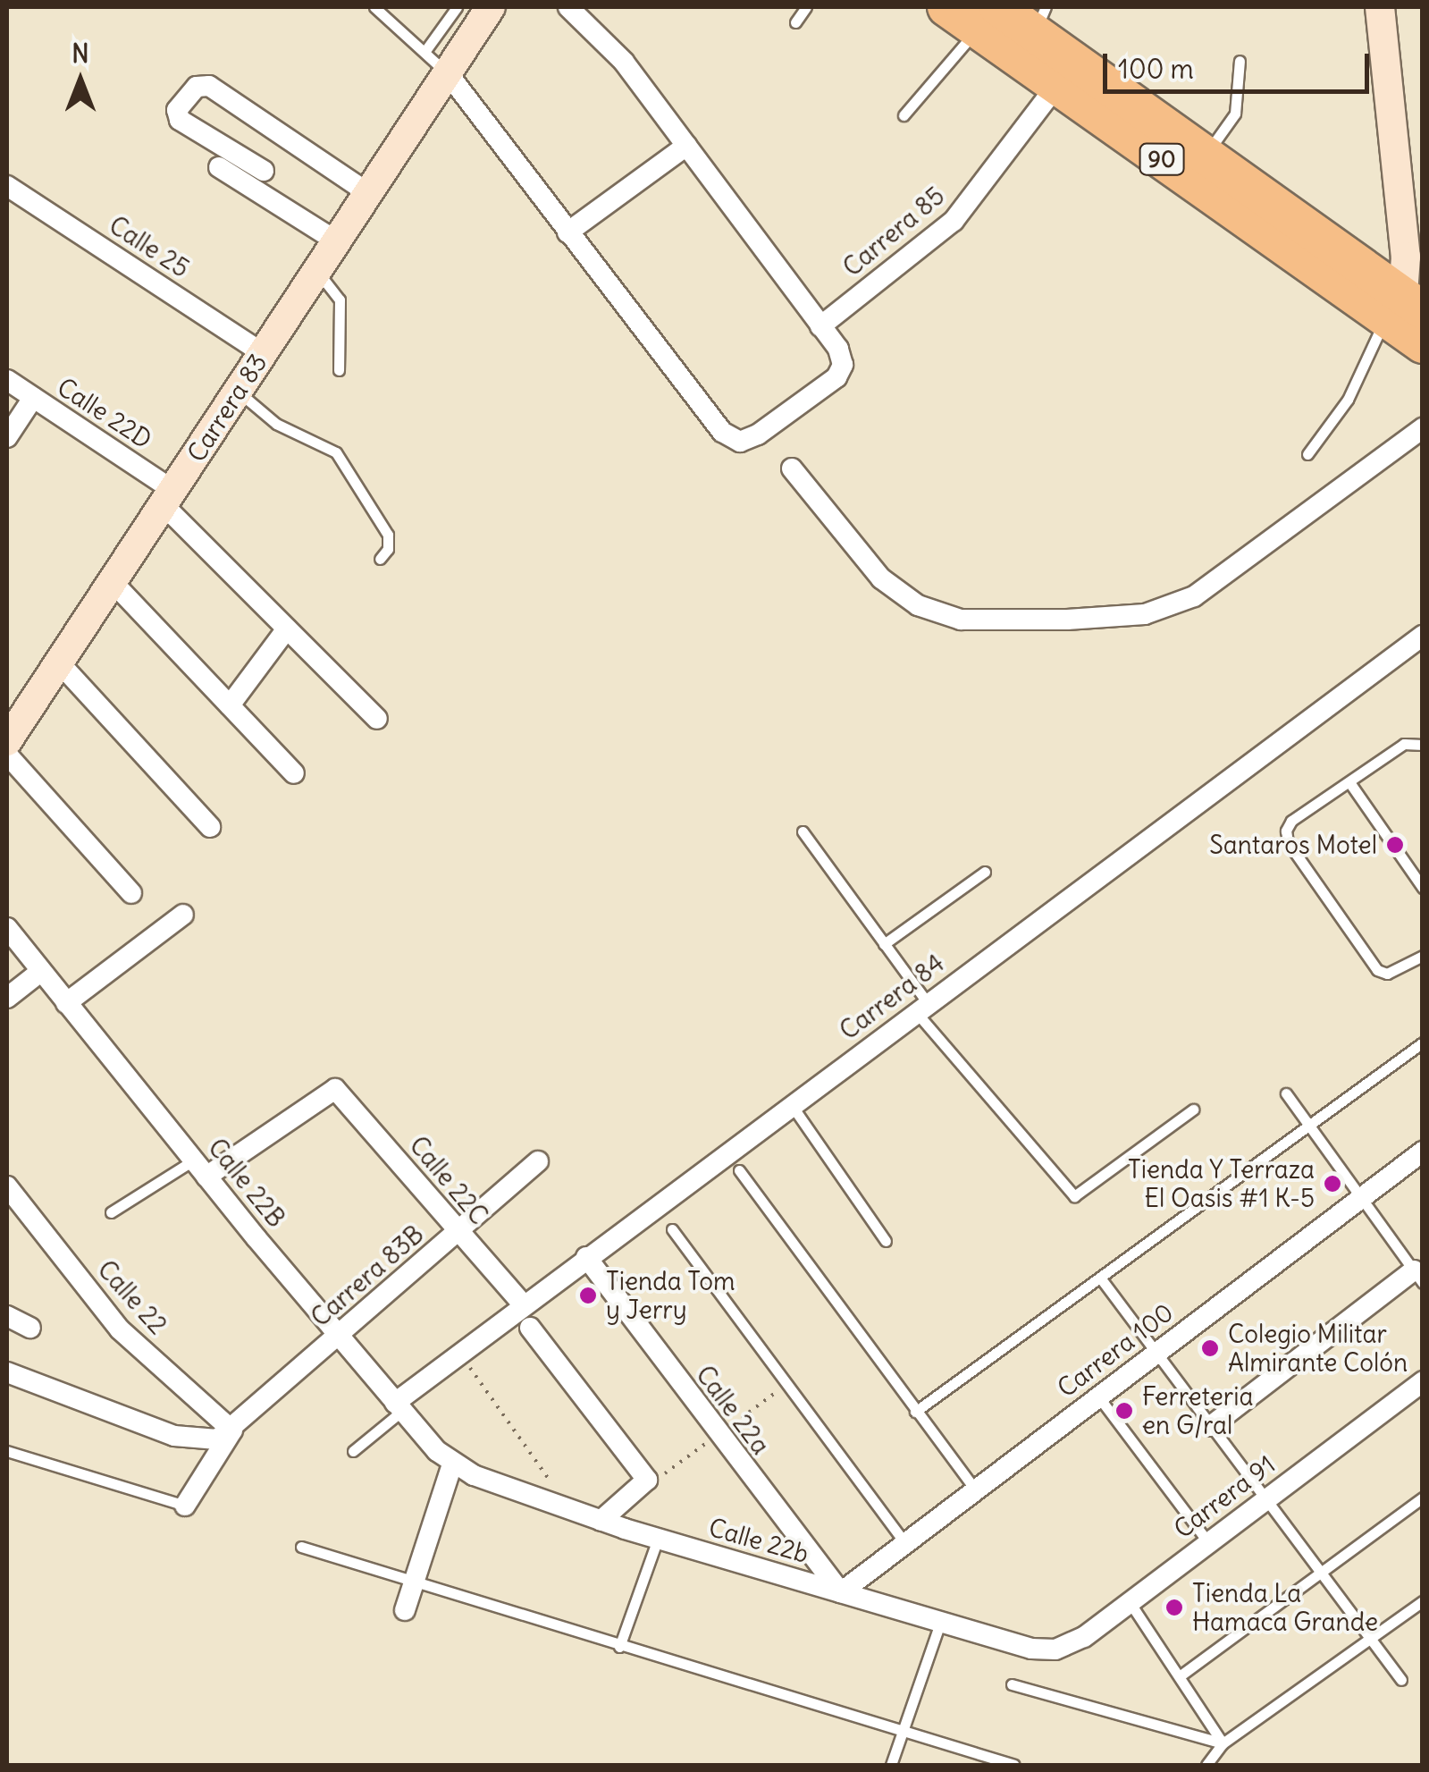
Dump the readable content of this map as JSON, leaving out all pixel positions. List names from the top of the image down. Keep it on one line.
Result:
{"streets":{"highway":["90"],"street":["Carrera 85","Calle 25","Carrera 83","Calle 22D","Carrera 84","Calle 22C","Calle 22B","Carrera 83B","Calle 22","Carrera 100","Calle 22a","Carrera 91","Calle 22b"]},"crossings":[["90","Carrera 85"],["Calle 25","Carrera 83"],["Carrera 83","Calle 22D"],["Carrera 84","Calle 22C"],["Carrera 84","Calle 22B"],["Carrera 84","Calle 22a"],["Calle 22C","Calle 22B"],["Calle 22C","Carrera 83B"],["Calle 22B","Carrera 83B"],["Calle 22B","Calle 22b"],["Carrera 83B","Calle 22"],["Carrera 100","Calle 22a"],["Carrera 100","Calle 22b"],["Calle 22a","Calle 22b"],["Carrera 91","Calle 22b"]],"places":["Santaros Motel","Tienda Y Terraza El Oasis #1 K-5","Tienda Tom y Jerry","Colegio Militar Almirante Colón","Ferreteria en G/ral","Tienda La Hamaca Grande"],"scale_bar":"100 m","north":"top"}
